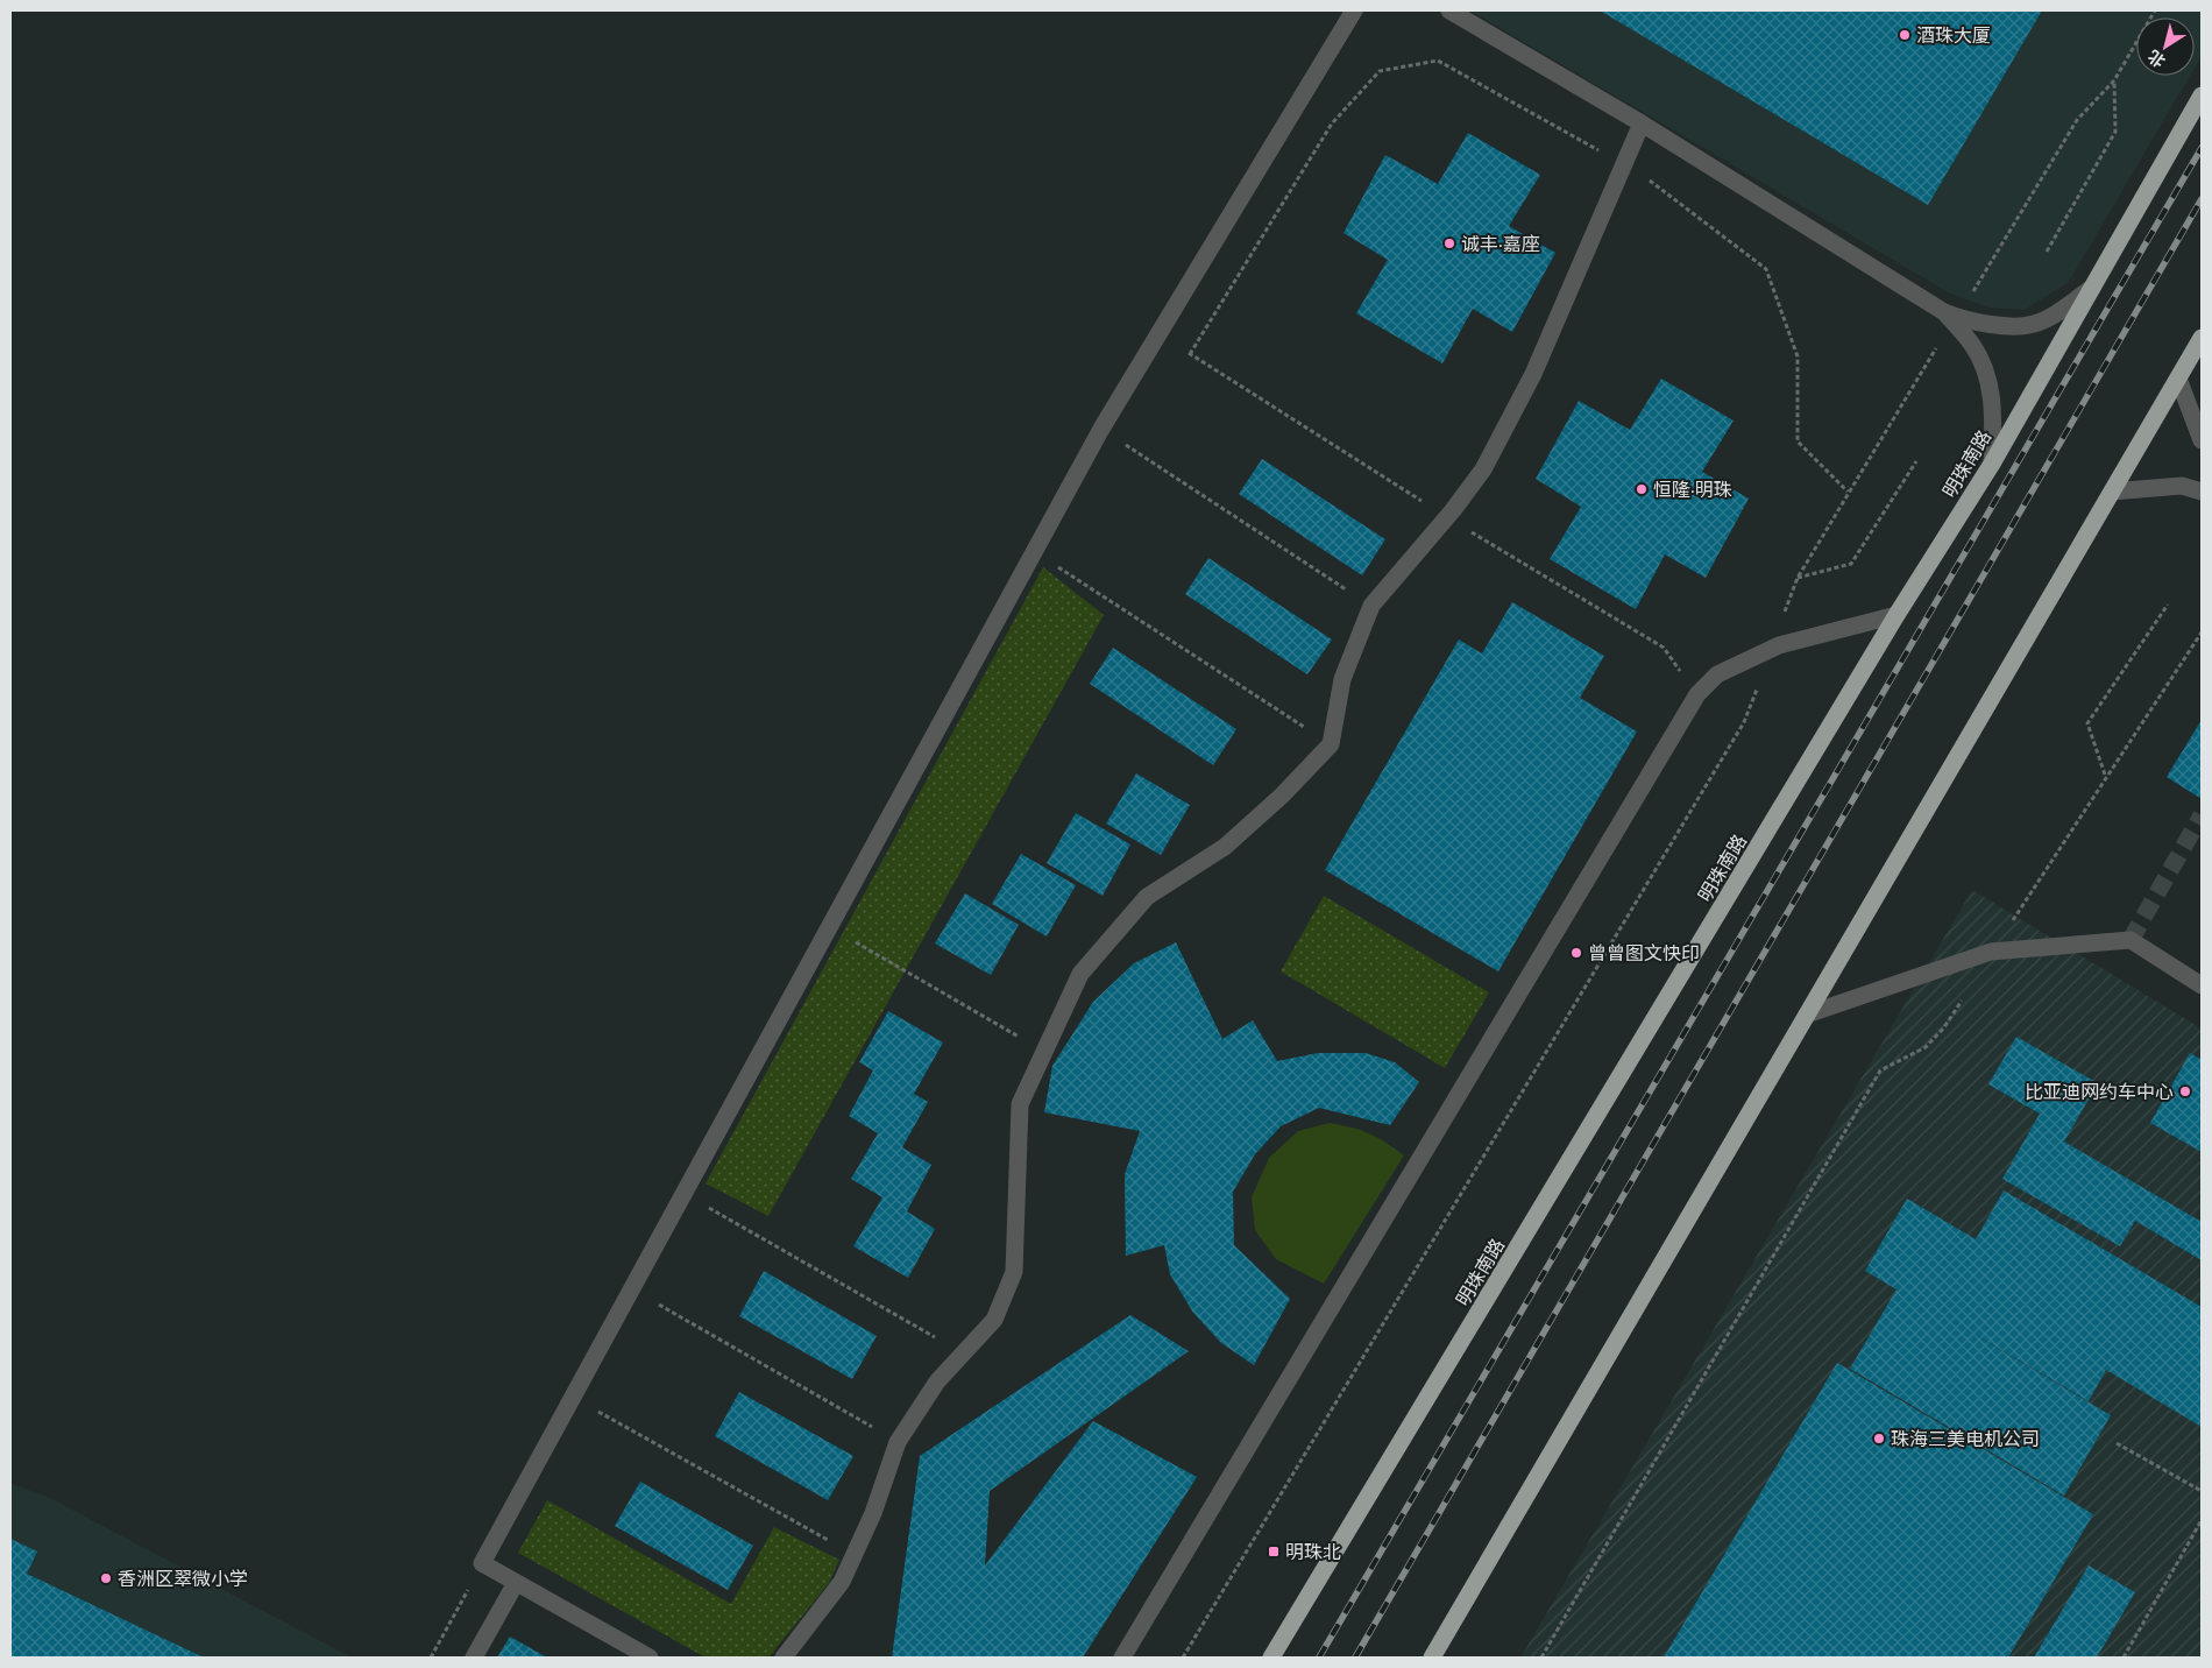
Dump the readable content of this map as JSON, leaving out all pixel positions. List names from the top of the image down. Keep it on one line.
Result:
{"streets":{"highway":["明珠南路"]},"places":{"other":["酒珠大厦","诚丰·嘉座","恒隆·明珠","曾曾图文快印","比亚迪网约车中心","珠海三美电机公司","香洲区翠微小学"],"transit":["明珠北"]},"north":"bottom left"}
